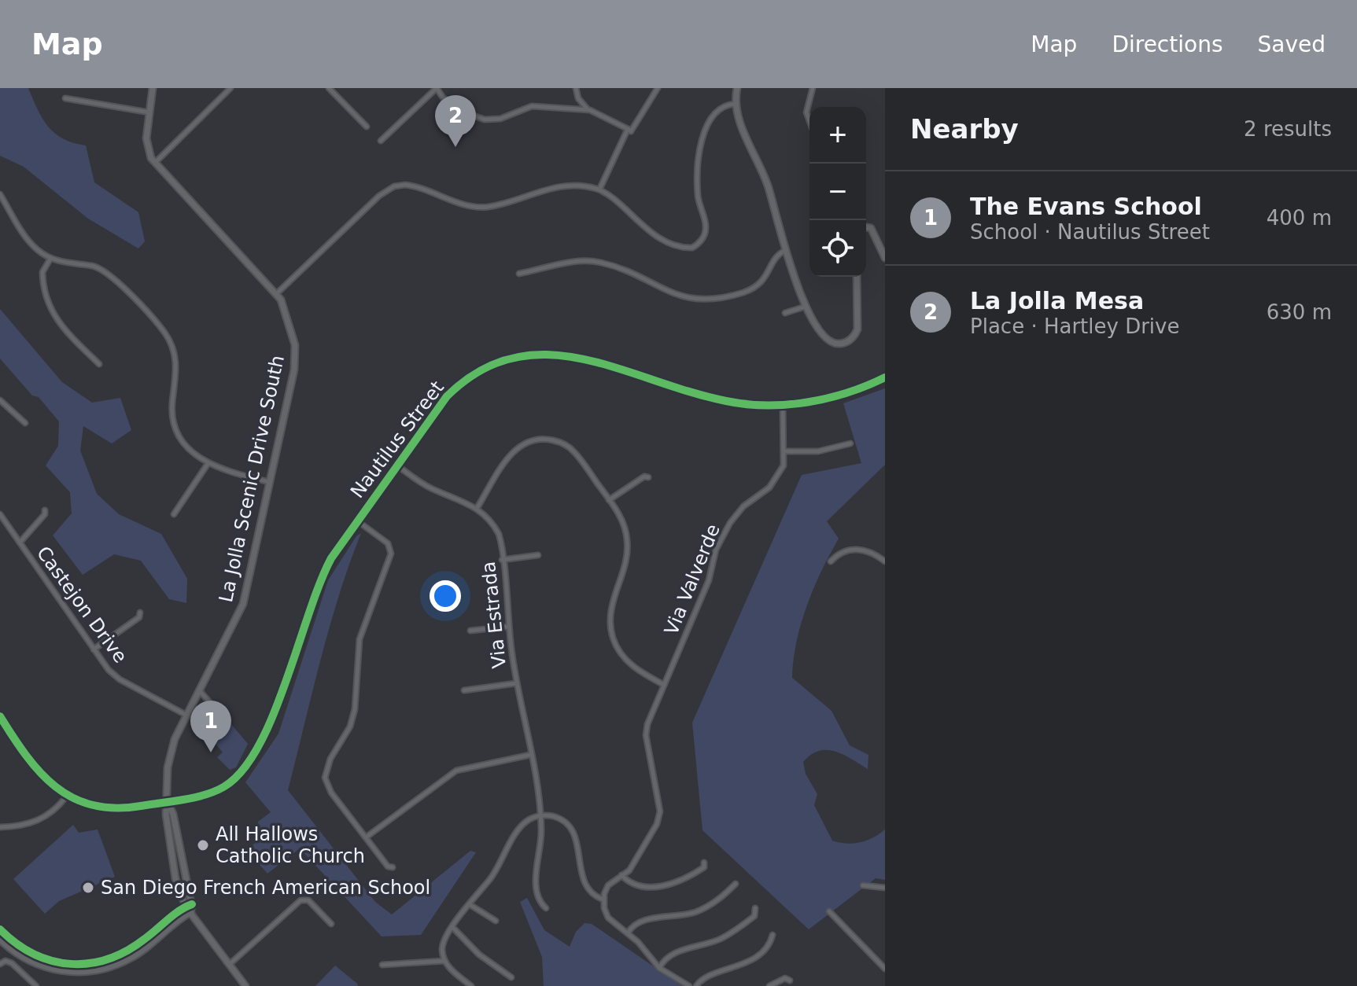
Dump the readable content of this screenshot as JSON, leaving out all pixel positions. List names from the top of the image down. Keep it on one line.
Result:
{"streets":{"main road":["Nautilus Street","La Jolla Scenic Drive South"],"street":["Via Valverde","Castejon Drive","Via Estrada"]},"crossings":[["Nautilus Street","La Jolla Scenic Drive South"],["Nautilus Street","Via Valverde"],["Nautilus Street","Via Estrada"],["La Jolla Scenic Drive South","Castejon Drive"]],"places":["All Hallows Catholic Church","San Diego French American School"],"page":{"header":"Map","nav":["Map","Directions","Saved"],"heading":["Nearby","2 results"],"pins":["2","1"],"map_buttons":["+","−"],"list":[{"mark":"1","name":"The Evans School","note":"School · Nautilus Street","value":"400 m"},{"mark":"2","name":"La Jolla Mesa","note":"Place · Hartley Drive","value":"630 m"}]}}
